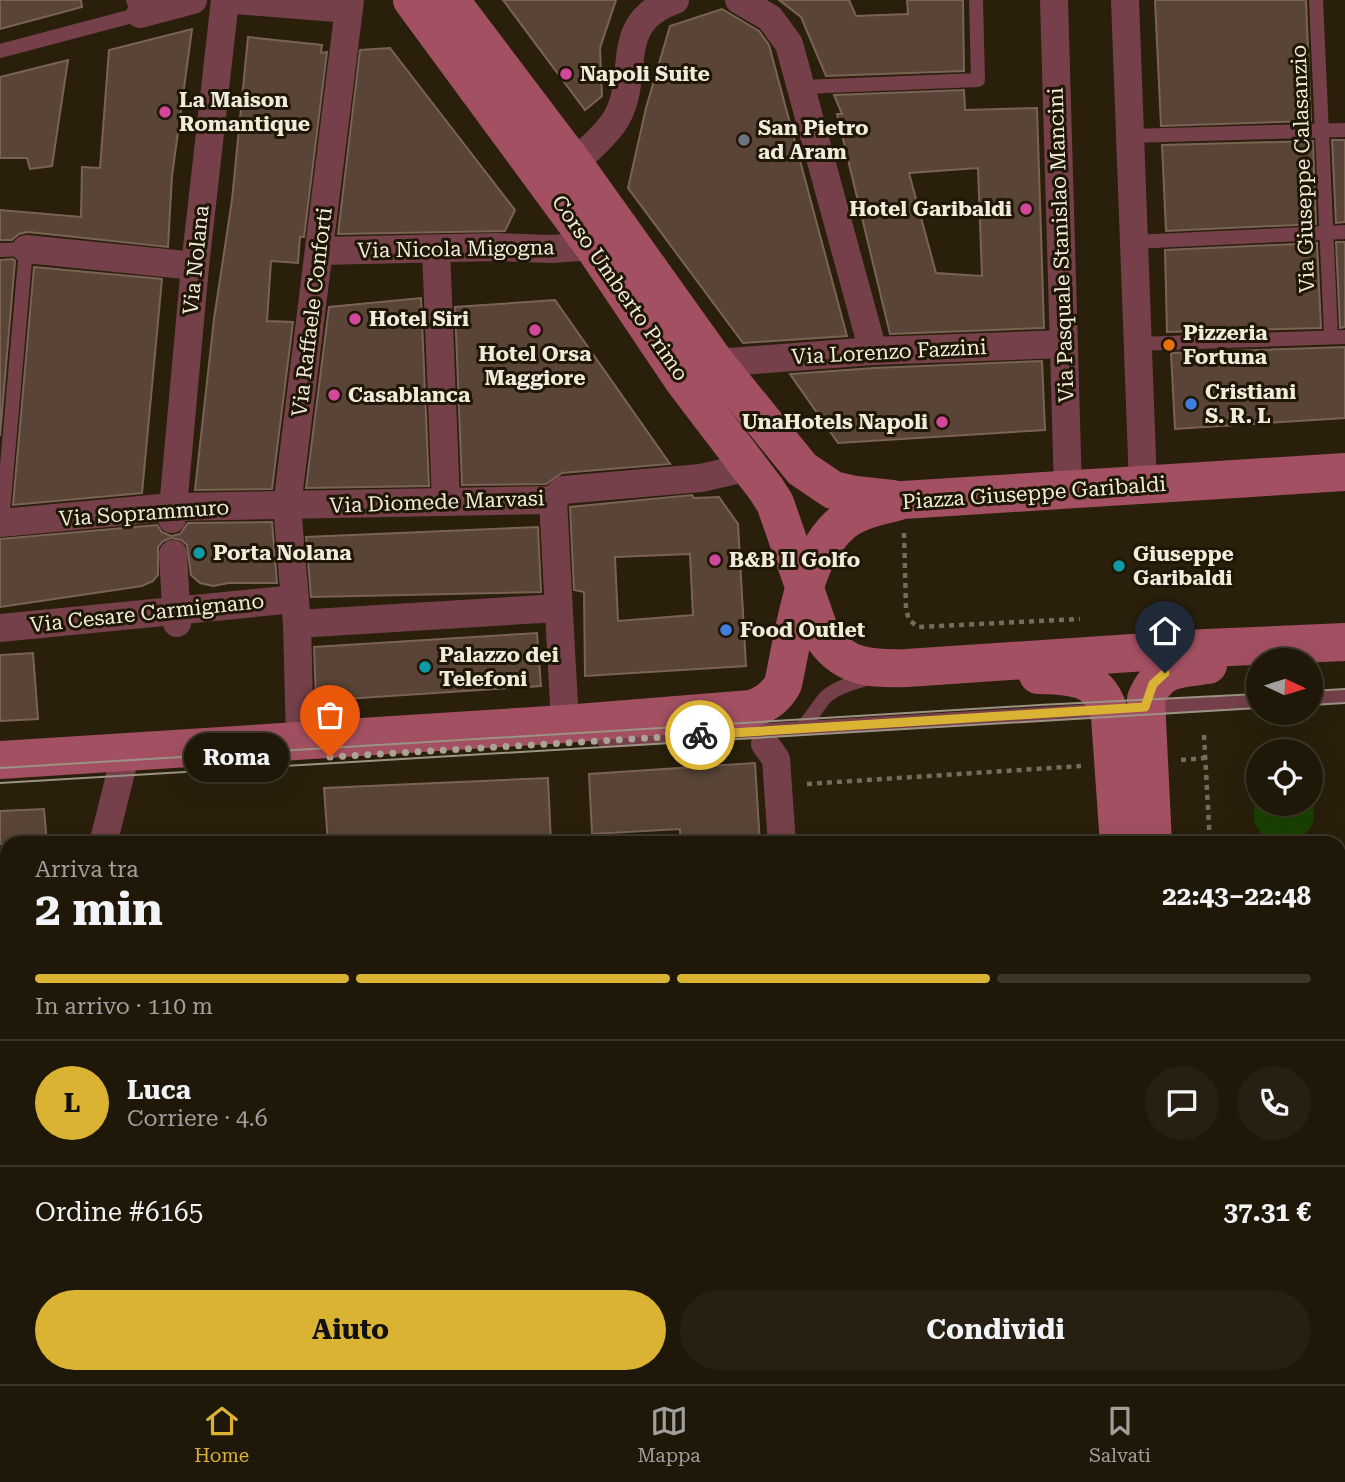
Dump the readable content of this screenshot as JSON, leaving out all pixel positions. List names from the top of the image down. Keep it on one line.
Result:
{"streets":{"main road":["Corso Umberto Primo","Piazza Giuseppe Garibaldi"],"street":["Via Pasquale Stanislao Mancini","Via Nicola Migogna","Via Nolana","Via Raffaele Conforti","Via Lorenzo Fazzini","Via Diomede Marvasi","Via Soprammuro","Via Cesare Carmignano"],"lane":["Via Giuseppe Calasanzio"]},"crossings":[["Via Pasquale Stanislao Mancini","Via Lorenzo Fazzini"],["Via Pasquale Stanislao Mancini","Piazza Giuseppe Garibaldi"],["Via Nicola Migogna","Corso Umberto Primo"],["Via Nicola Migogna","Via Raffaele Conforti"],["Via Nolana","Via Soprammuro"],["Corso Umberto Primo","Via Lorenzo Fazzini"],["Corso Umberto Primo","Piazza Giuseppe Garibaldi"],["Corso Umberto Primo","Via Diomede Marvasi"],["Via Raffaele Conforti","Via Diomede Marvasi"],["Via Raffaele Conforti","Via Soprammuro"],["Via Raffaele Conforti","Via Cesare Carmignano"],["Via Diomede Marvasi","Via Soprammuro"]],"places":["Napoli Suite","La Maison Romantique","San Pietro ad Aram","Hotel Garibaldi","Hotel Siri","Hotel Orsa Maggiore","Pizzeria Fortuna","Casablanca","Cristiani S. R. L","UnaHotels Napoli","Porta Nolana","B&B Il Golfo","Giuseppe Garibaldi","Food Outlet","Palazzo dei Telefoni","Roma"],"north":"right","page":{"bubble":"Roma","heading":["2 min","Arriva tra","22:43–22:48"],"panel":["Luca","Corriere · 4.6","Ordine #6165","37.31 €"],"bar":"In arrivo · 110 m","round":"L","buttons":["Aiuto","Condividi"],"tabs":["Home","Mappa","Salvati"]}}
